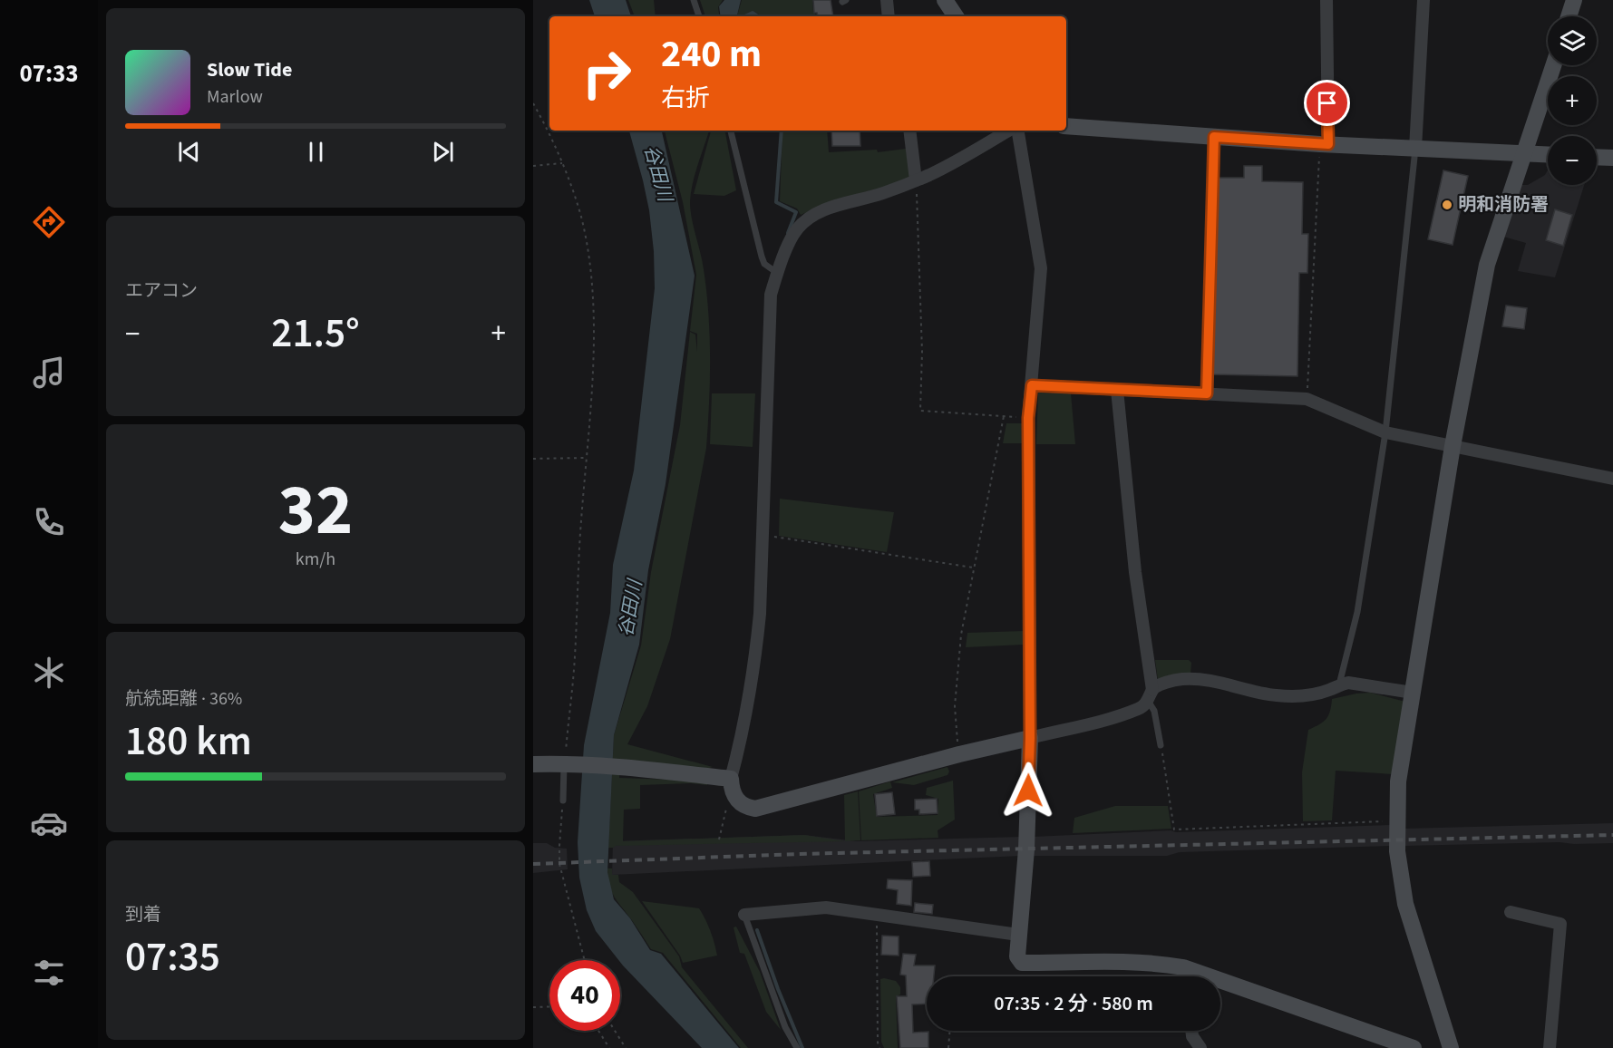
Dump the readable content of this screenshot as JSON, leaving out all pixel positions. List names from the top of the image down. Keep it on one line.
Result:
{"water":["谷田川"],"places":["明和消防署"],"page":{"tabs":"07:33","map_buttons":["+","−"],"turn":["240 m","右折"],"song":["Slow Tide","Marlow"],"tile":["エアコン",["32","km/h"],["航続距離 · 36%","180 km"],["到着","07:35"]],"heat":["−","21.5°","+"],"limit":"40","trip":"07:35 · 2 分 · 580 m"}}
